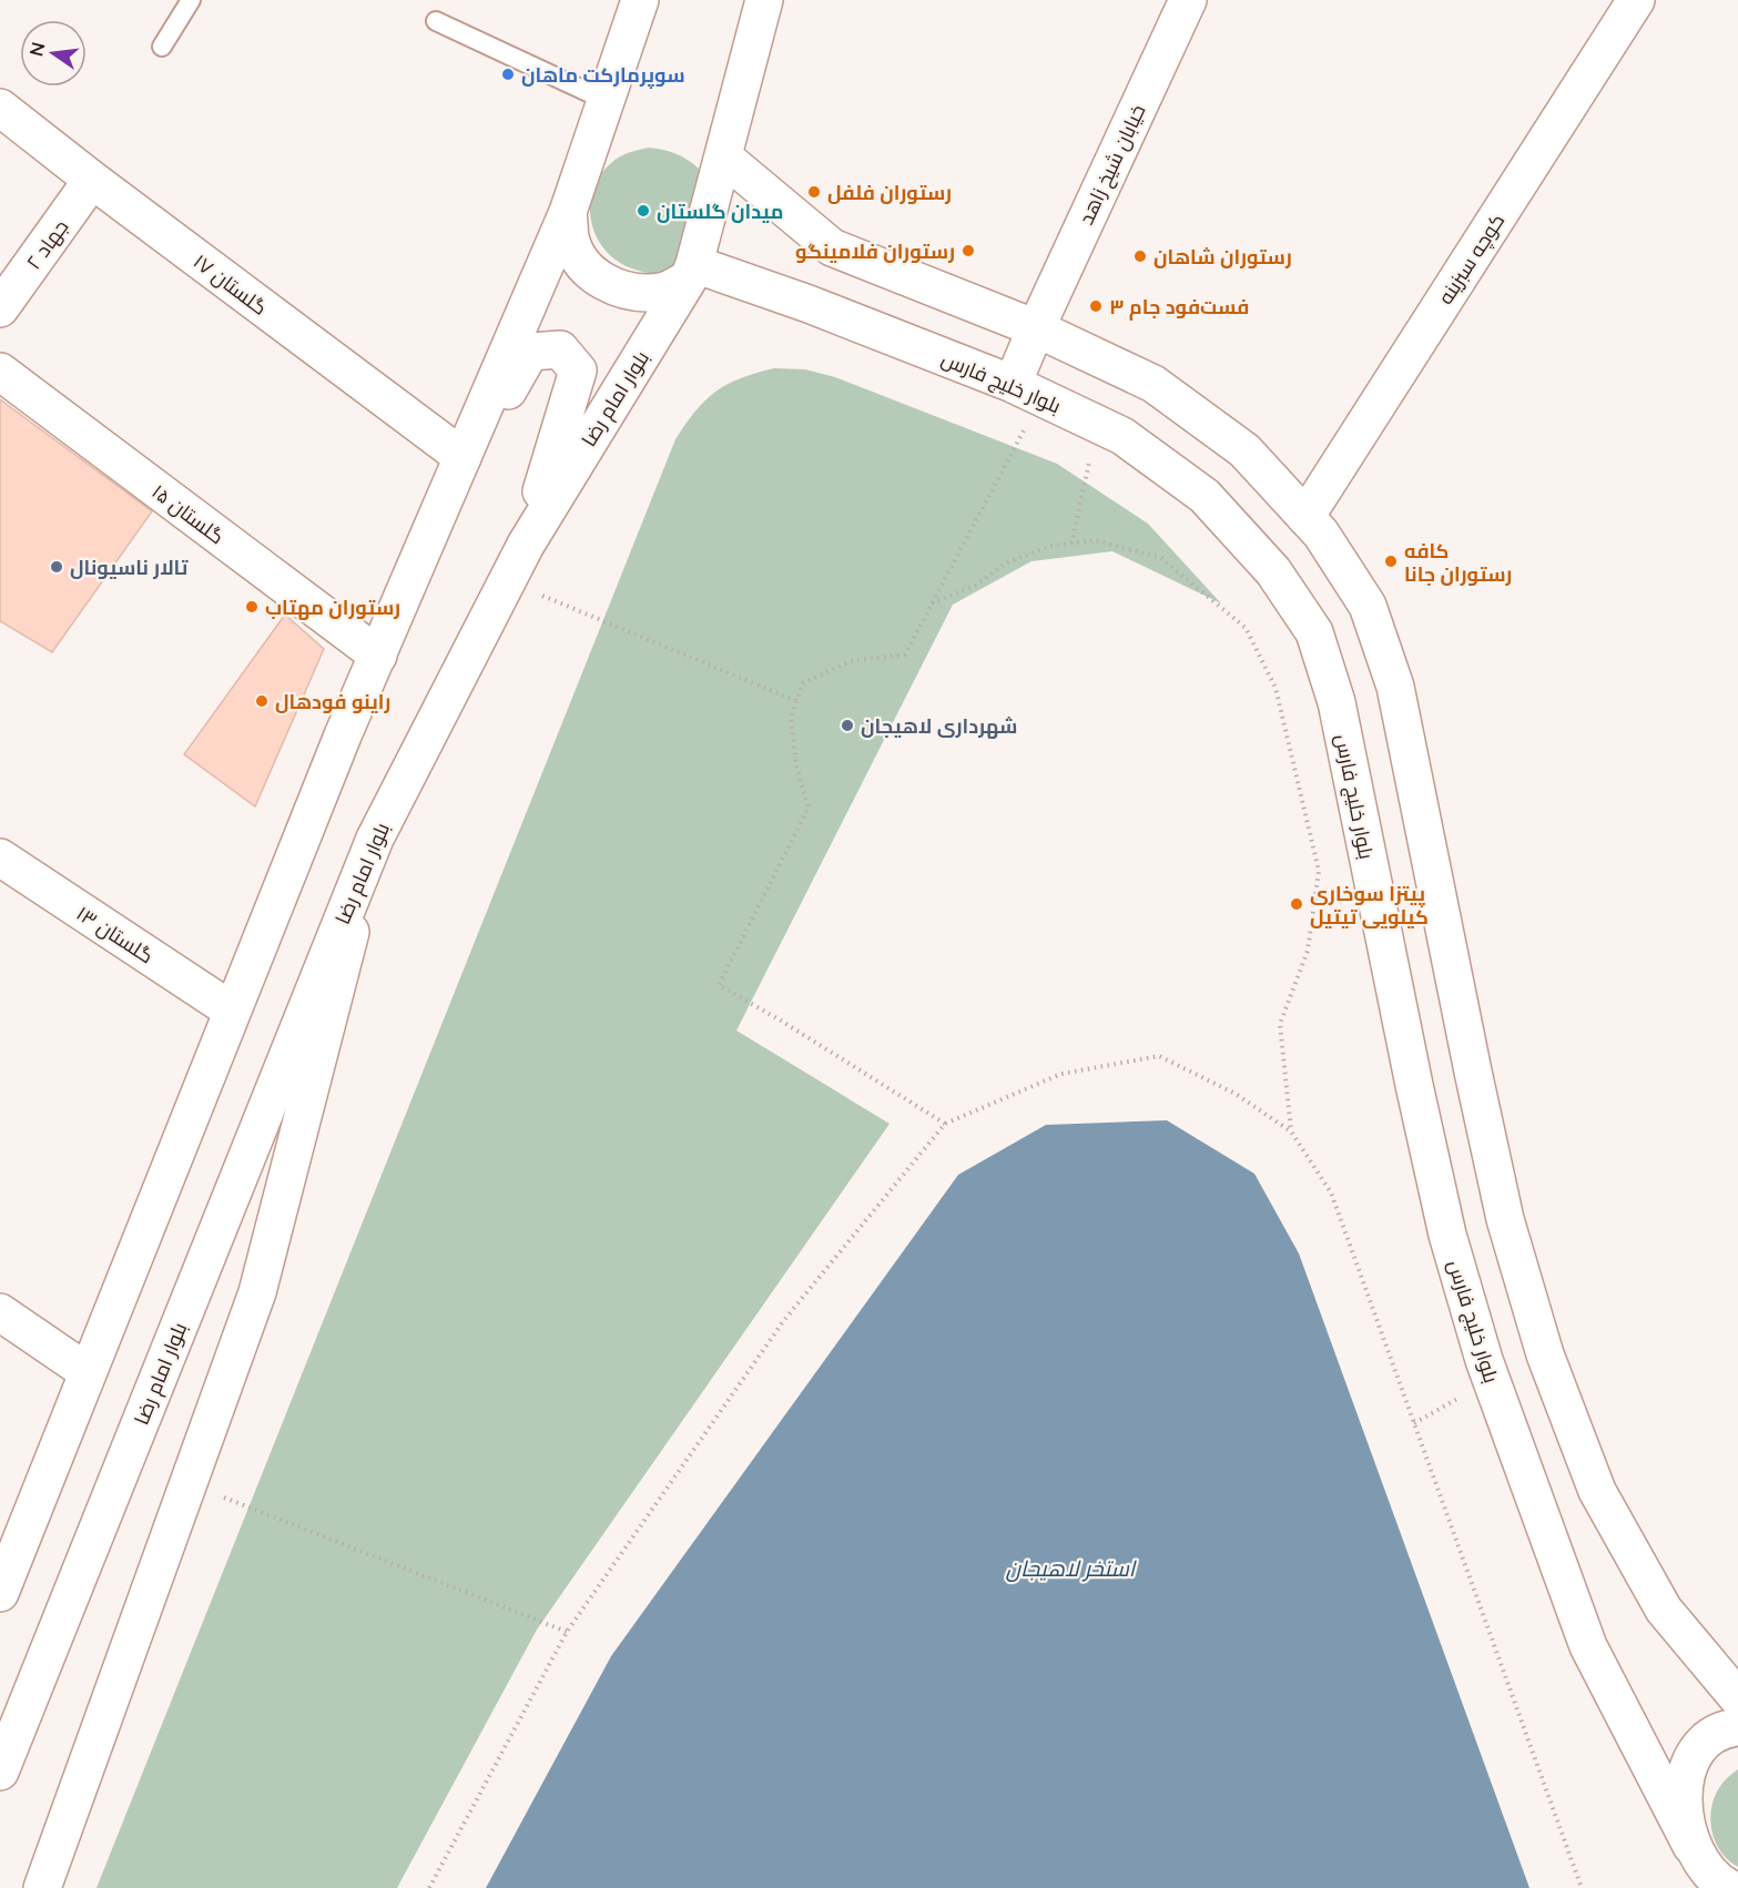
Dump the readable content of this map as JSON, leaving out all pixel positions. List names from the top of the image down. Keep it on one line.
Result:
{"streets":{"main road":["خیابان شیخ زاهد","جهاد ۲","کوچه سبزینه","گلستان ۱۷","بلوار خلیج فارس","بلوار امام رضا","گلستان ۱۵","گلستان ۱۳"]},"crossings":[["خیابان شیخ زاهد","بلوار خلیج فارس"],["جهاد ۲","گلستان ۱۷"],["بلوار خلیج فارس","بلوار امام رضا"]],"water":["استخر لاهیجان"],"places":["سوپرمارکت ماهان","رستوران فلفل","میدان گلستان","رستوران فلامینگو","رستوران‌ شاهان","فست‌فود جام ۳","کافه رستوران جانا","تالار ناسیونال","رستوران مهتاب","راینو فودهال","شهرداری لاهیجان","پیتزا سوخاری کیلویی تیتیل"],"north":"left"}
